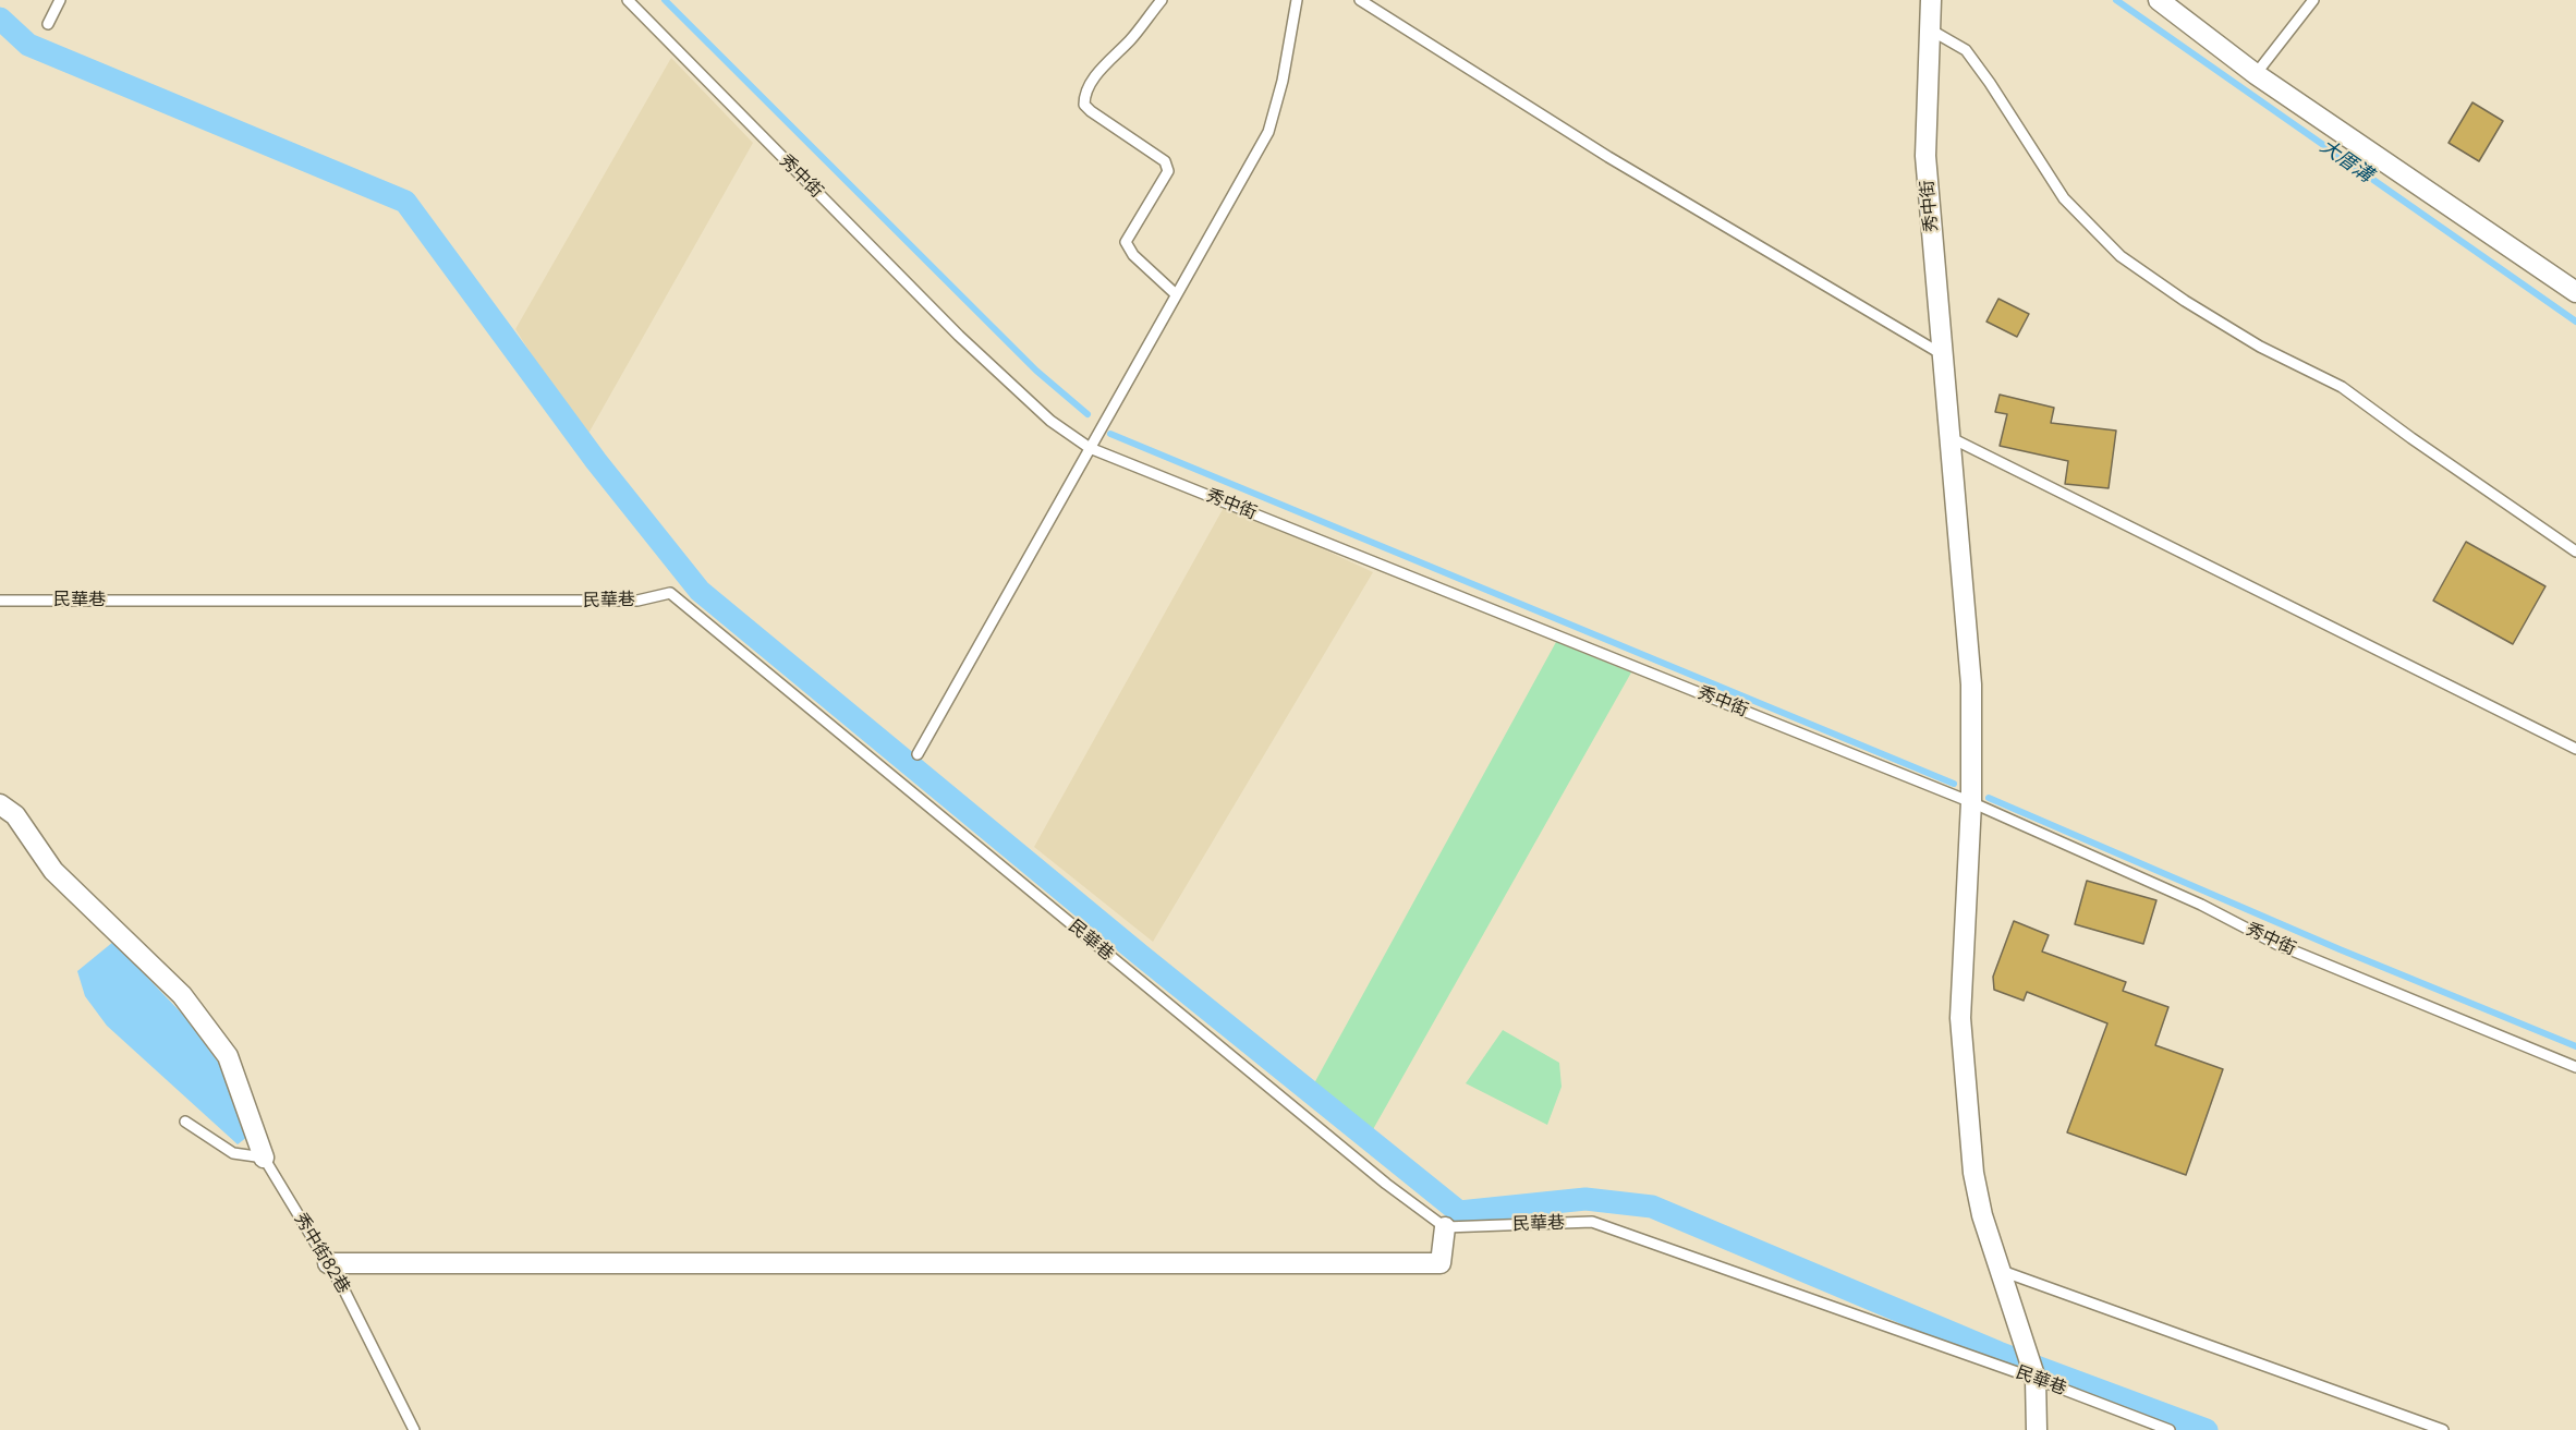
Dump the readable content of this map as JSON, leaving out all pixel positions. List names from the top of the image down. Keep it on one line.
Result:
{"streets":{"street":["秀中街"],"lane":["民華巷","秀中街82巷"]},"crossings":[["秀中街","民華巷"]],"water":["大厝溝"]}
